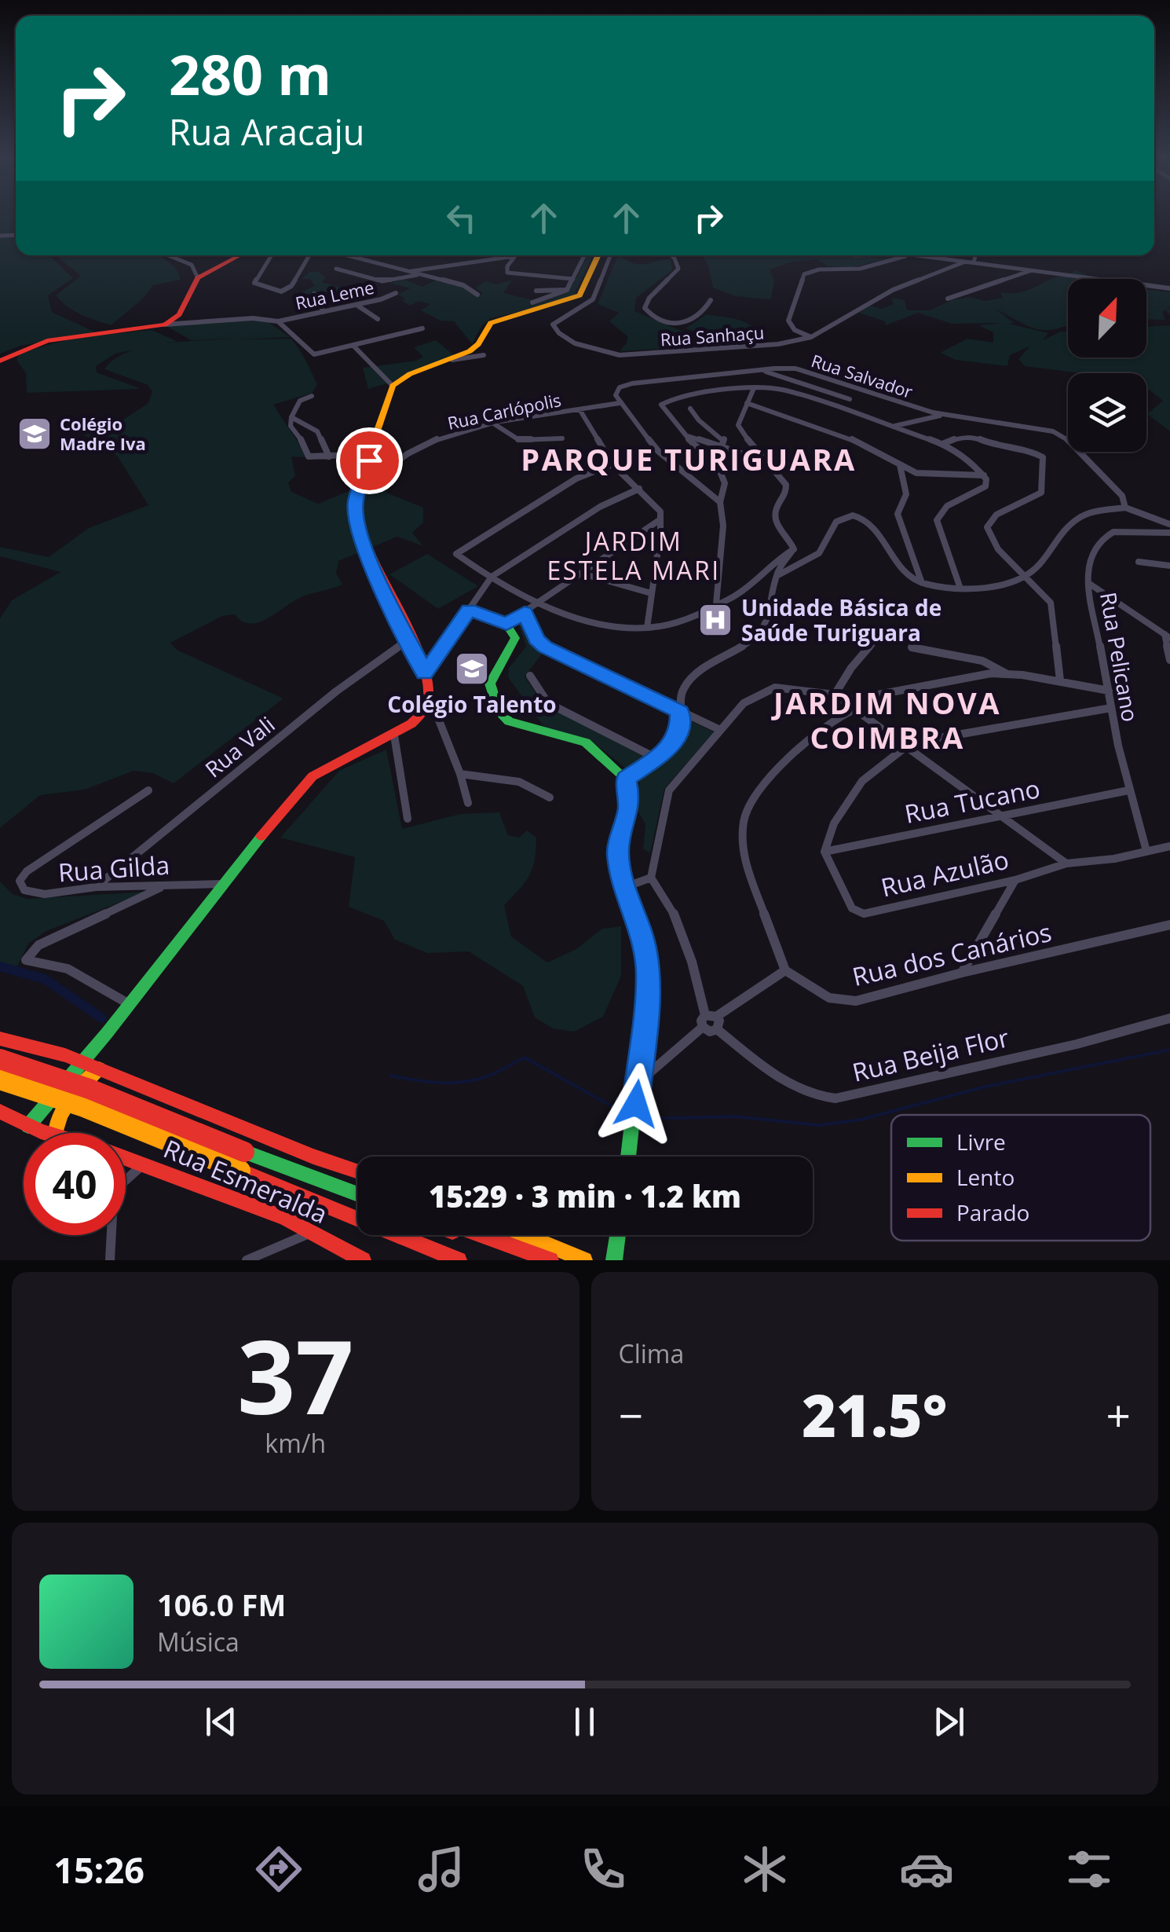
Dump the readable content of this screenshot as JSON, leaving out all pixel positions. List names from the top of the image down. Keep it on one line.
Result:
{"streets":{"main road":["Rua Esmeralda"],"street":["Rua Leme","Rua Sanhaçu","Rua Salvador","Rua Carlópolis","Rua Pelicano","Rua Vali","Rua Tucano","Rua Gilda","Rua Azulão","Rua dos Canários","Rua Beija Flor"]},"crossings":[["Rua Salvador","Rua Carlópolis"],["Rua Pelicano","Rua Tucano"],["Rua Pelicano","Rua Azulão"],["Rua Vali","Rua Gilda"],["Rua Tucano","Rua Azulão"]],"districts":["PARQUE TURIGUARA","JARDIM ESTELA MARI","JARDIM NOVA COIMBRA"],"places":{"school or university":["Colégio Madre Iva","Colégio Talento"],"hospital":["Unidade Básica de Saúde Turiguara"]},"legend":["Livre","Lento","Parado"],"north":"top right","page":{"turn":["280 m","Rua Aracaju"],"limit":"40","trip":"15:29 · 3 min · 1.2 km","tile":[["37","km/h"],"Clima"],"heat":["−","21.5°","+"],"song":["106.0 FM","Música"],"tabs":"15:26"}}
